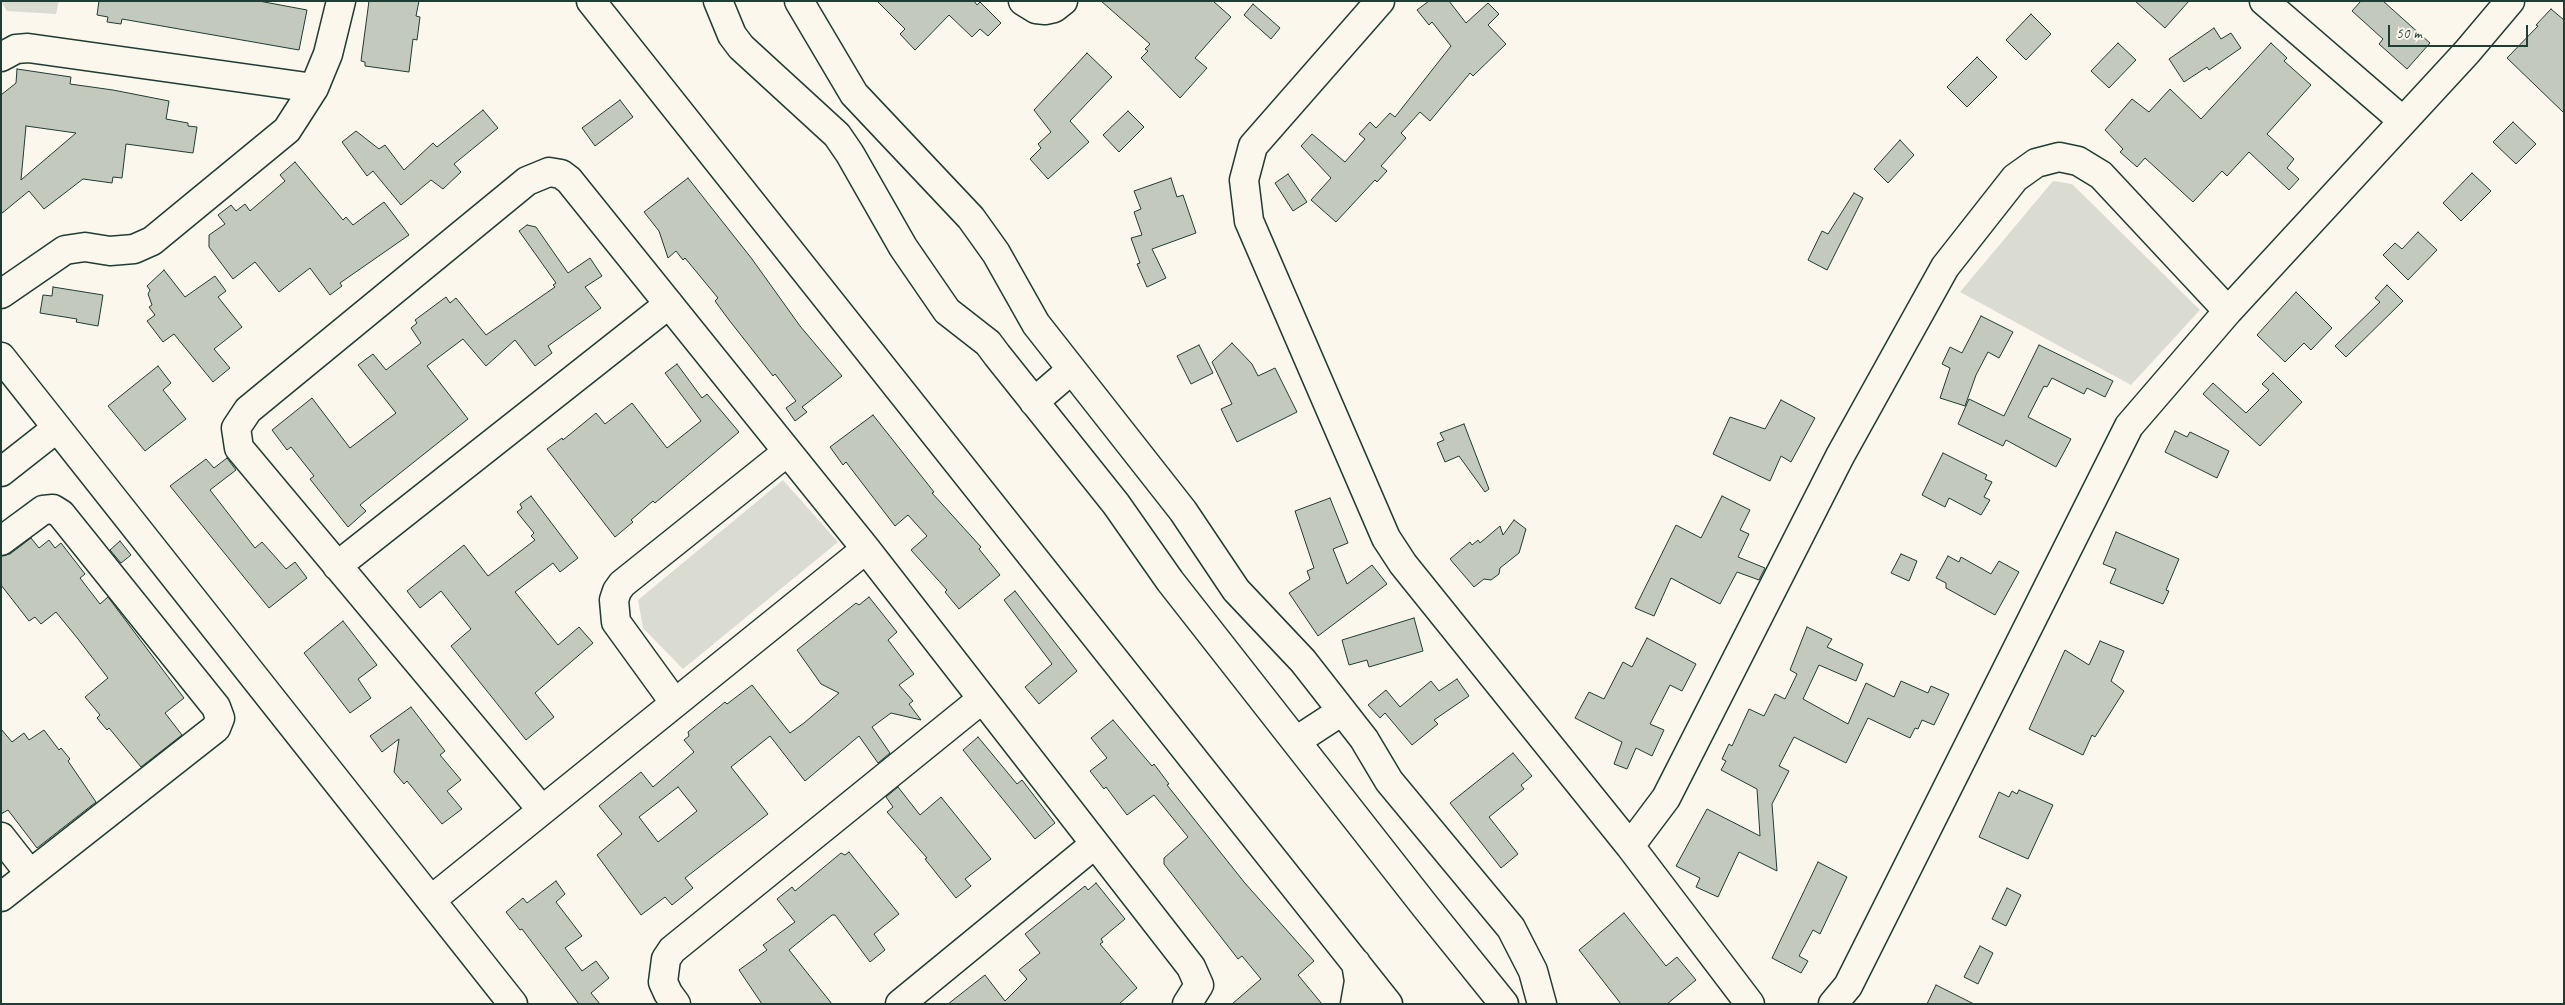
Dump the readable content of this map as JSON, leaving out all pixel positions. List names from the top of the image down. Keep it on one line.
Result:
{"scale_bar":"50 m"}
